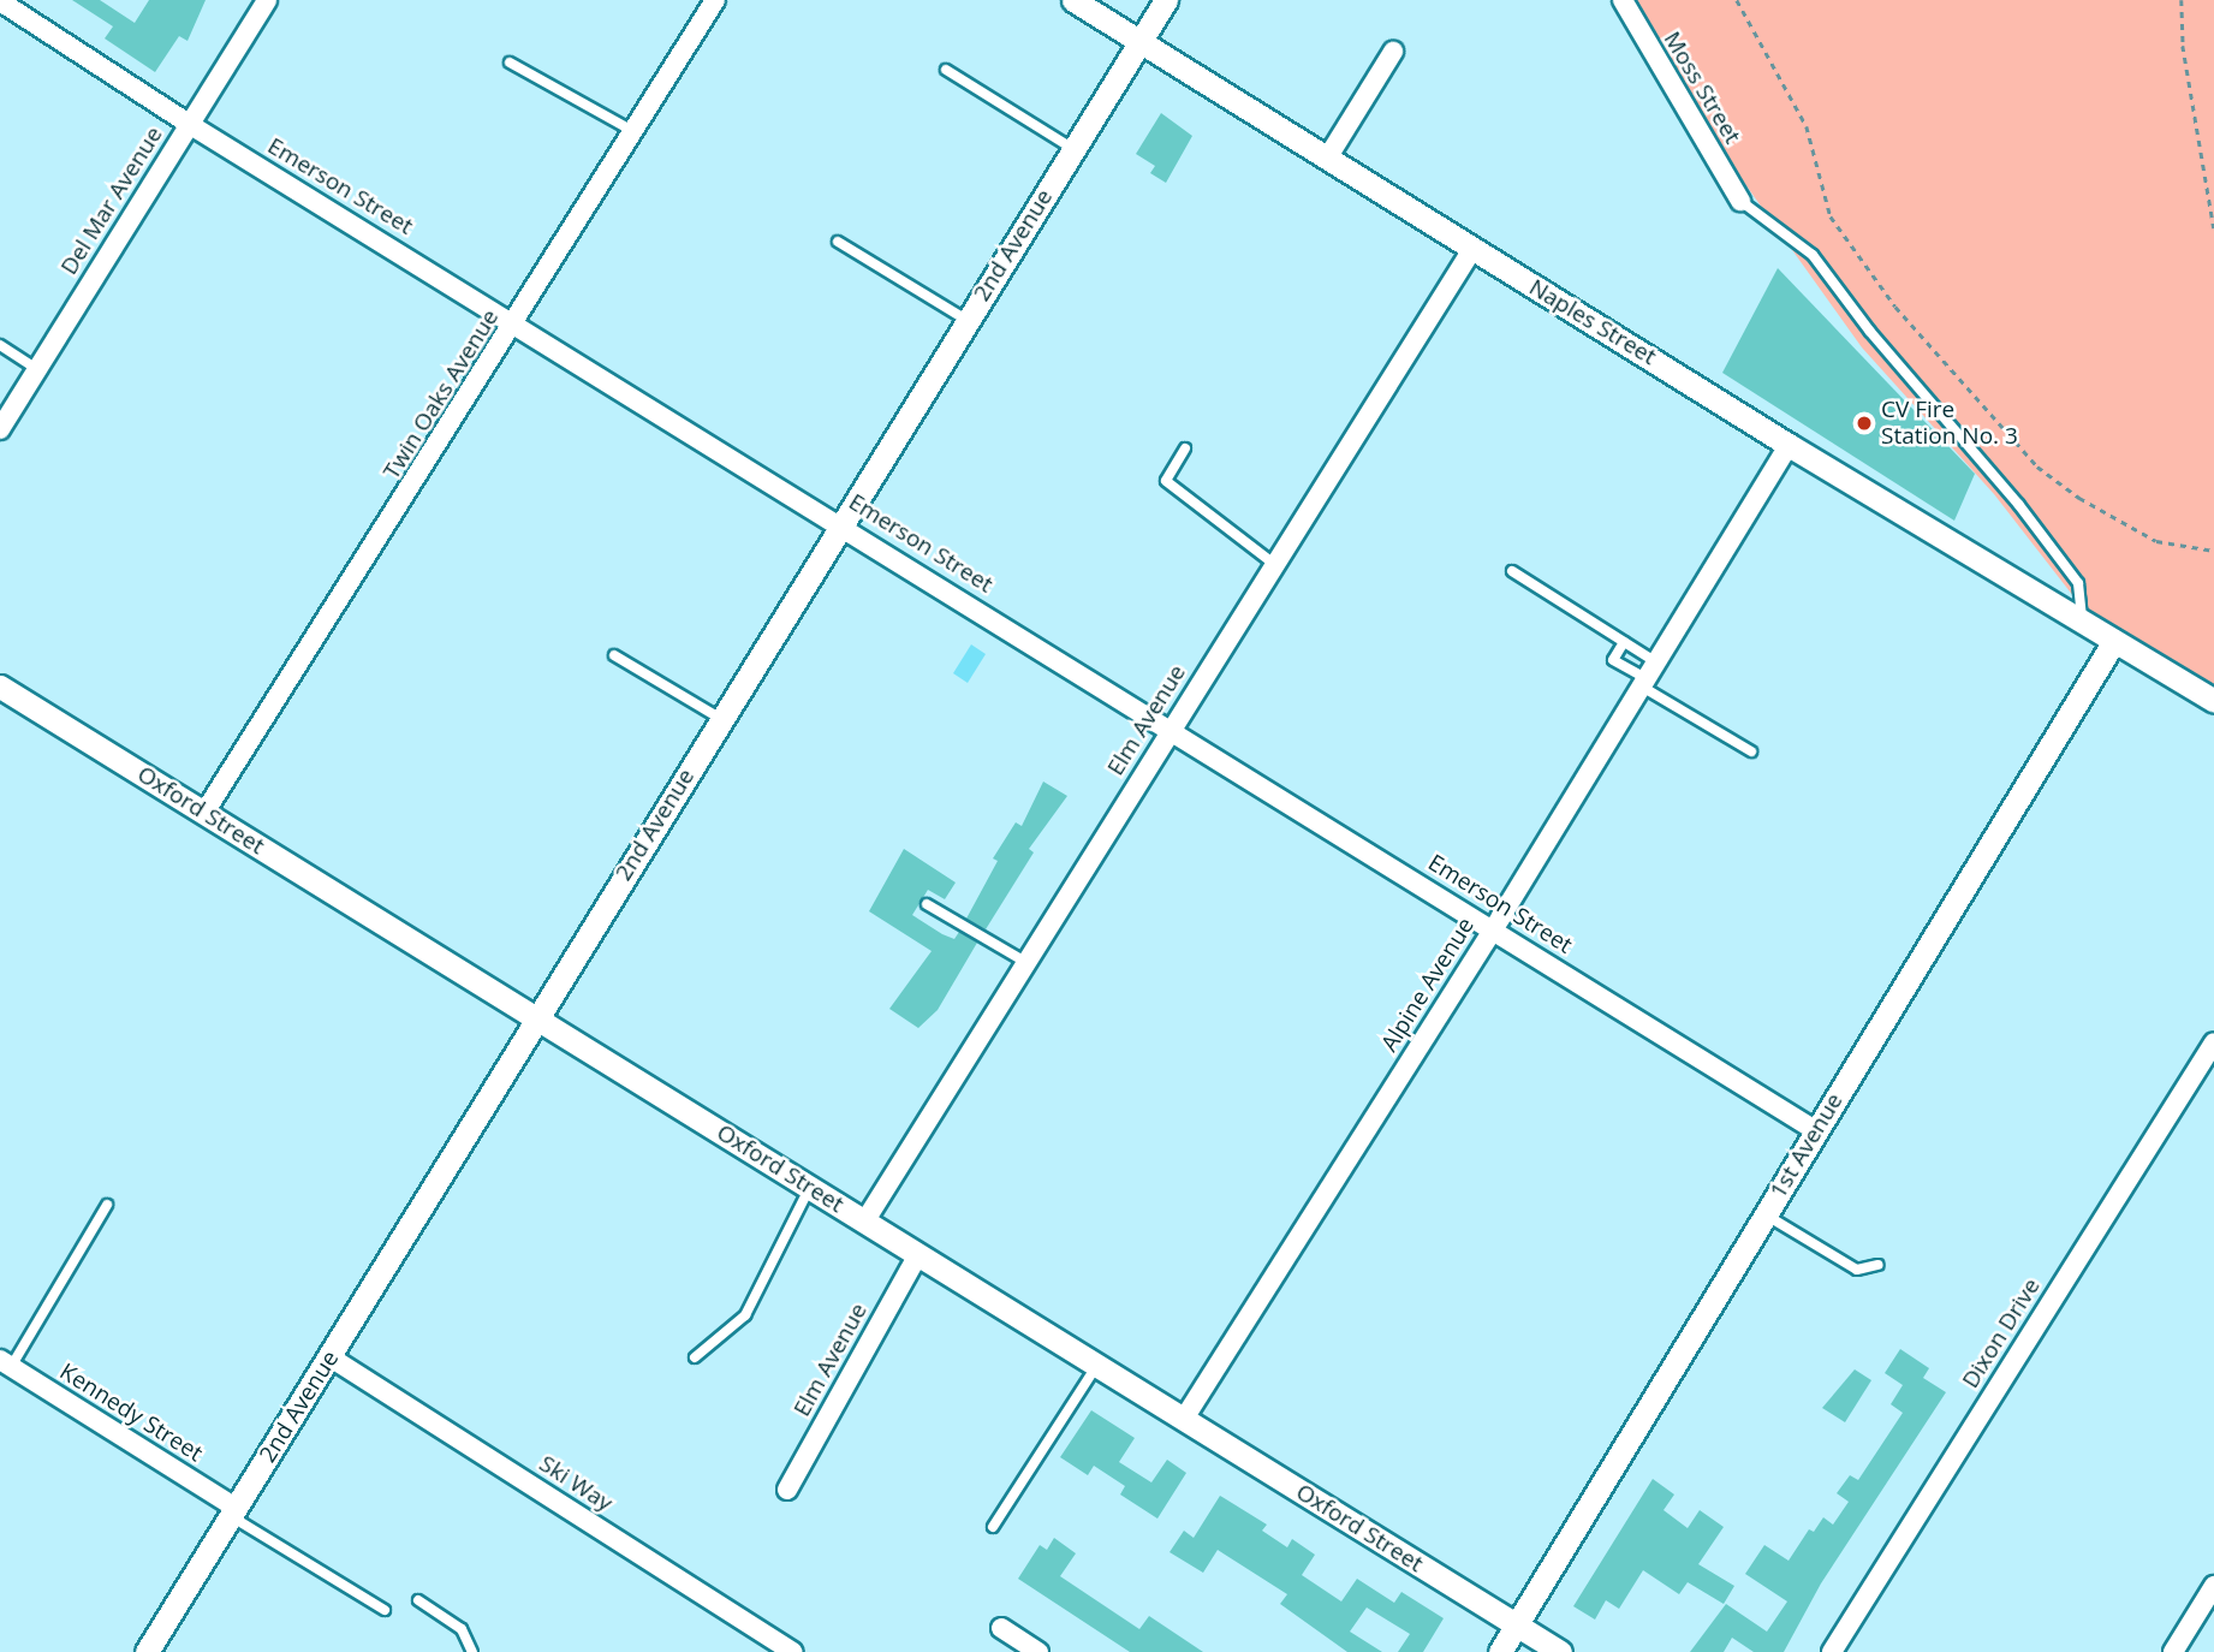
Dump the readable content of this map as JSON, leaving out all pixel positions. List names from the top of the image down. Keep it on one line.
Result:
{"streets":{"street":["Moss Street","Emerson Street","Del Mar Avenue","2nd Avenue","Naples Street","Twin Oaks Avenue","Elm Avenue","Oxford Street","Alpine Avenue","1st Avenue","Dixon Drive","Kennedy Street","Ski Way"]},"crossings":[["Emerson Street","Del Mar Avenue"],["Emerson Street","2nd Avenue"],["Emerson Street","Twin Oaks Avenue"],["Emerson Street","Elm Avenue"],["Emerson Street","Alpine Avenue"],["Emerson Street","1st Avenue"],["2nd Avenue","Naples Street"],["2nd Avenue","Oxford Street"],["2nd Avenue","Kennedy Street"],["2nd Avenue","Ski Way"],["Naples Street","Elm Avenue"],["Naples Street","Alpine Avenue"],["Naples Street","1st Avenue"],["Twin Oaks Avenue","Oxford Street"],["Elm Avenue","Oxford Street"],["Oxford Street","Alpine Avenue"],["Oxford Street","1st Avenue"]],"places":["CV Fire Station No. 3"]}
